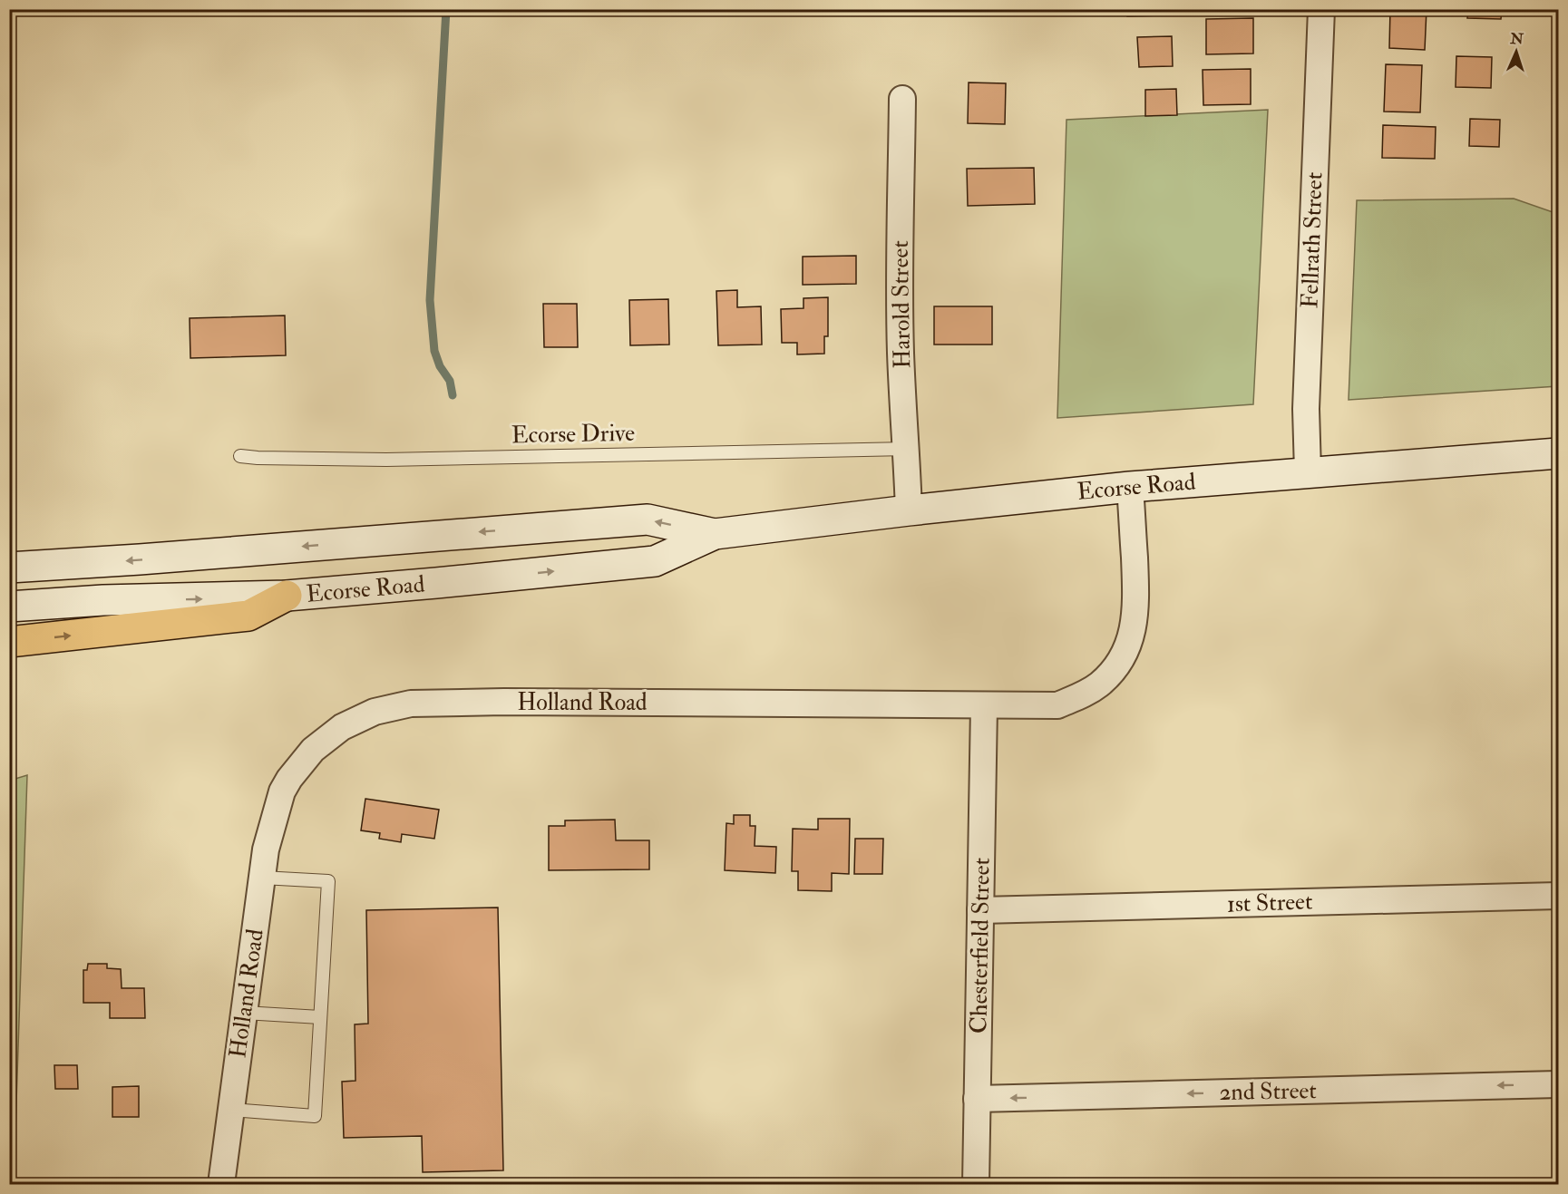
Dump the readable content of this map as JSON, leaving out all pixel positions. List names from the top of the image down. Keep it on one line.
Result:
{"streets":{"main road":["Ecorse Road"],"street":["Fellrath Street","Harold Street","Holland Road","1st Street","Chesterfield Street","2nd Street"],"lane":["Ecorse Drive"]},"crossings":[["Fellrath Street","Ecorse Road"],["Harold Street","Ecorse Drive"],["Harold Street","Ecorse Road"],["Ecorse Road","Holland Road"],["Holland Road","Chesterfield Street"],["1st Street","Chesterfield Street"],["Chesterfield Street","2nd Street"]],"one_way":["2nd Street"],"north":"top"}
